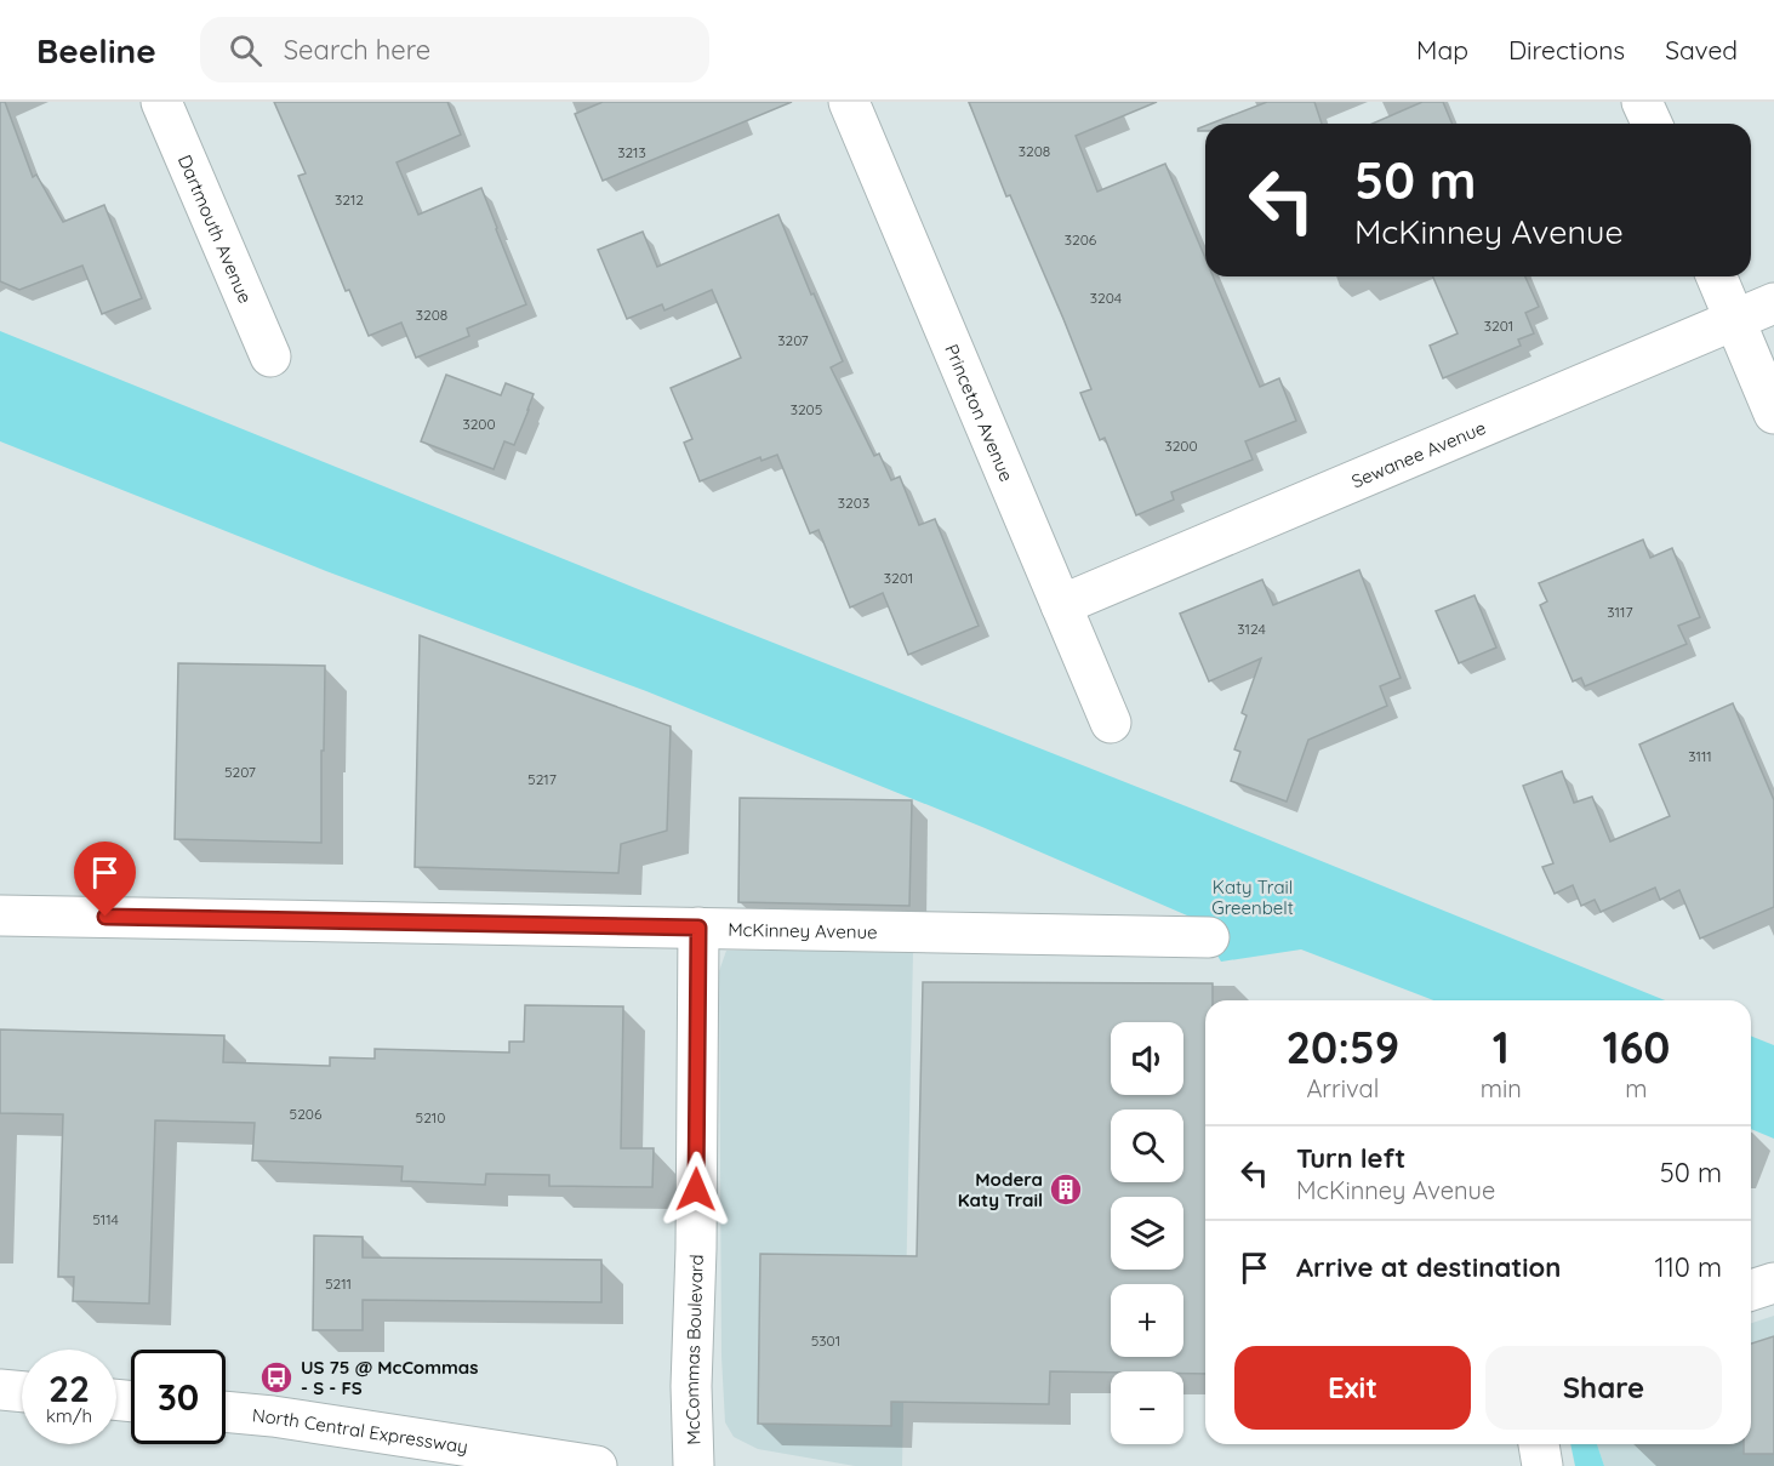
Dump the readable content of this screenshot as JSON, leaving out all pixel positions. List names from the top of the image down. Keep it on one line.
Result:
{"streets":{"street":["Dartmouth Avenue","Princeton Avenue","Sewanee Avenue","McKinney Avenue","McCommas Boulevard","North Central Expressway"]},"crossings":[["Princeton Avenue","Sewanee Avenue"],["McKinney Avenue","McCommas Boulevard"]],"parks":["Katy Trail Greenbelt"],"places":{"building":["Modera Katy Trail"],"bus stop":["US 75 @ McCommas - S - FS"]},"house_numbers":["3208","3213","3212","3206","3204","3208","3201","3207","3205","3200","3200","3203","3201","3117","3124","3111","5207","5217","5206","5210","5114","5211","5301"],"page":{"header":"Beeline","search":"Search here","nav":["Map","Directions","Saved"],"turn":["50 m","McKinney Avenue"],"eta":["20:59","Arrival","1","min","160","m"],"map_buttons":["+","−"],"list":[{"name":"Turn left","note":"McKinney Avenue","value":"50 m"},{"name":"Arrive at destination","value":"110 m"}],"buttons":["Exit","Share"],"speed":"22 km/h","limit":"30"}}
